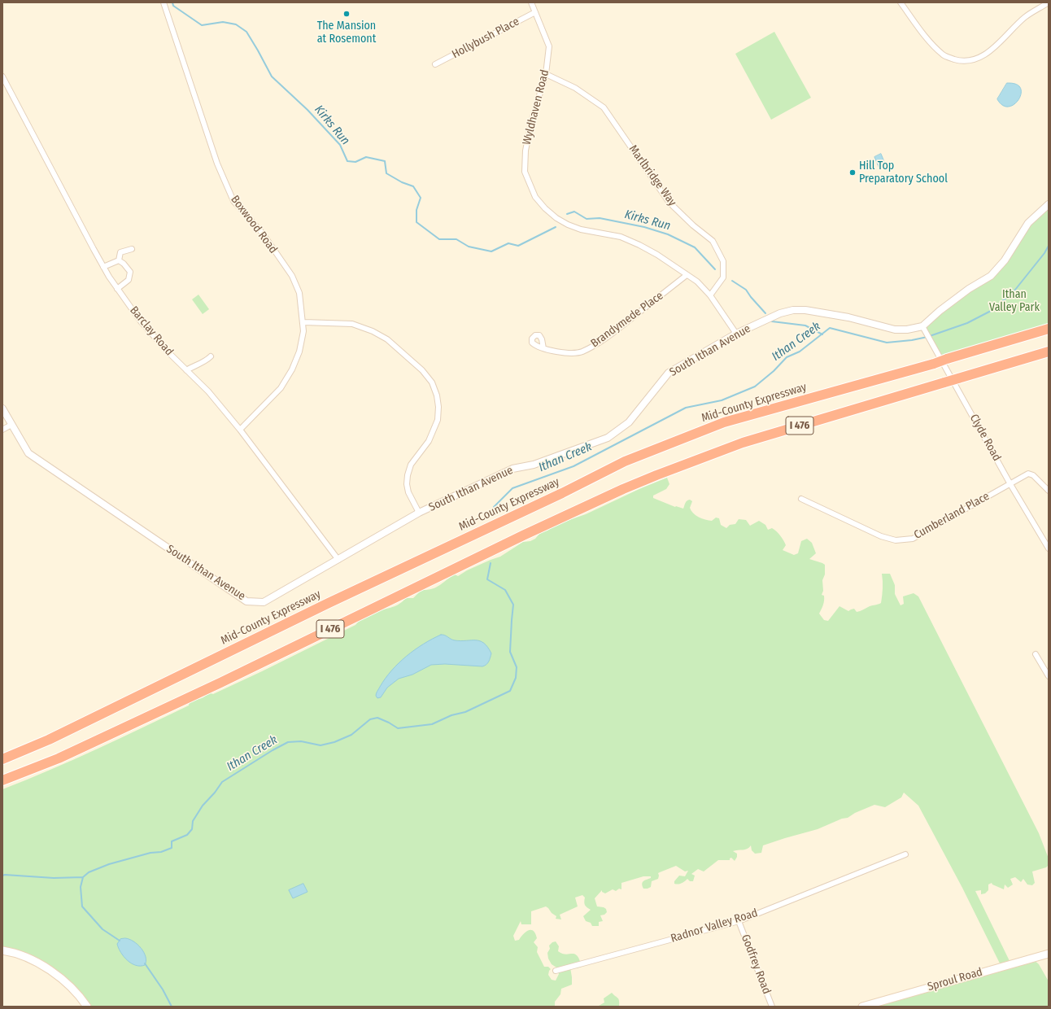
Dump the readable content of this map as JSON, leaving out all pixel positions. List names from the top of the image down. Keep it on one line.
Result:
{"streets":{"highway":["Mid-County Expressway","I 476"],"main road":["Sproul Road"],"street":["Hollybush Place","Wyldhaven Road","Marlbridge Way","Boxwood Road","Brandymede Place","Barclay Road","South Ithan Avenue","Clyde Road","Cumberland Place","Radnor Valley Road","Godfrey Road"]},"crossings":[["Hollybush Place","Wyldhaven Road"],["Wyldhaven Road","Marlbridge Way"],["Wyldhaven Road","Brandymede Place"],["Wyldhaven Road","South Ithan Avenue"],["Boxwood Road","Barclay Road"],["Barclay Road","South Ithan Avenue"],["South Ithan Avenue","Clyde Road"],["Clyde Road","Cumberland Place"],["Radnor Valley Road","Godfrey Road"]],"water":["Kirks Run","Ithan Creek"],"parks":["Ithan Valley Park"],"places":["The Mansion at Rosemont","Hill Top Preparatory School"]}
